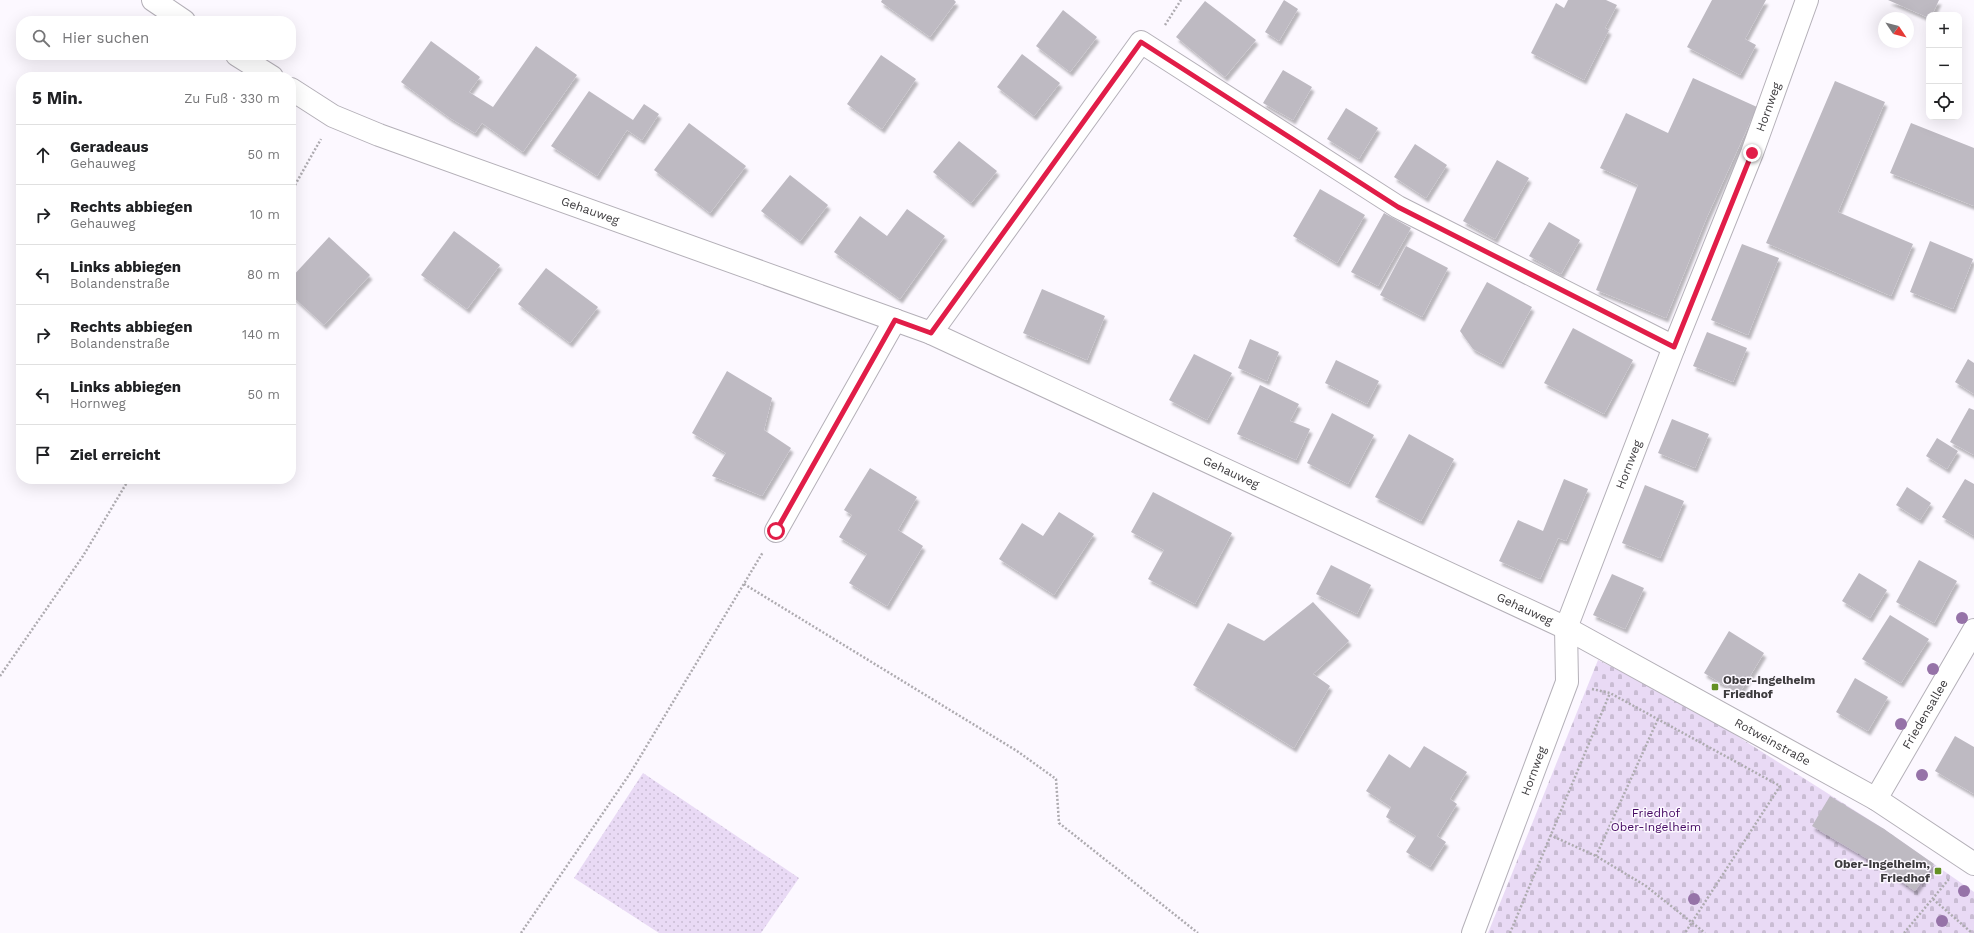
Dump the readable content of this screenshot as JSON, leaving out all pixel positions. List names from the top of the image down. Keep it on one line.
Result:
{"streets":{"street":["Hornweg","Gehauweg","Friedensallee","Rotweinstraße"]},"crossings":[["Hornweg","Gehauweg"],["Hornweg","Rotweinstraße"],["Gehauweg","Rotweinstraße"],["Friedensallee","Rotweinstraße"]],"parks":["Friedhof Ober-Ingelheim"],"places":{"transit":["Ober-Ingelheim Friedhof","Ober-Ingelheim, Friedhof"]},"north":"bottom right","page":{"map_buttons":["+","−"],"search":"Hier suchen","heading":["5 Min.","Zu Fuß · 330 m"],"list":[["Geradeaus","Gehauweg","50 m"],["Rechts abbiegen","Gehauweg","10 m"],["Links abbiegen","Bolandenstraße","80 m"],["Rechts abbiegen","Bolandenstraße","140 m"],["Links abbiegen","Hornweg","50 m"],"Ziel erreicht"]}}
